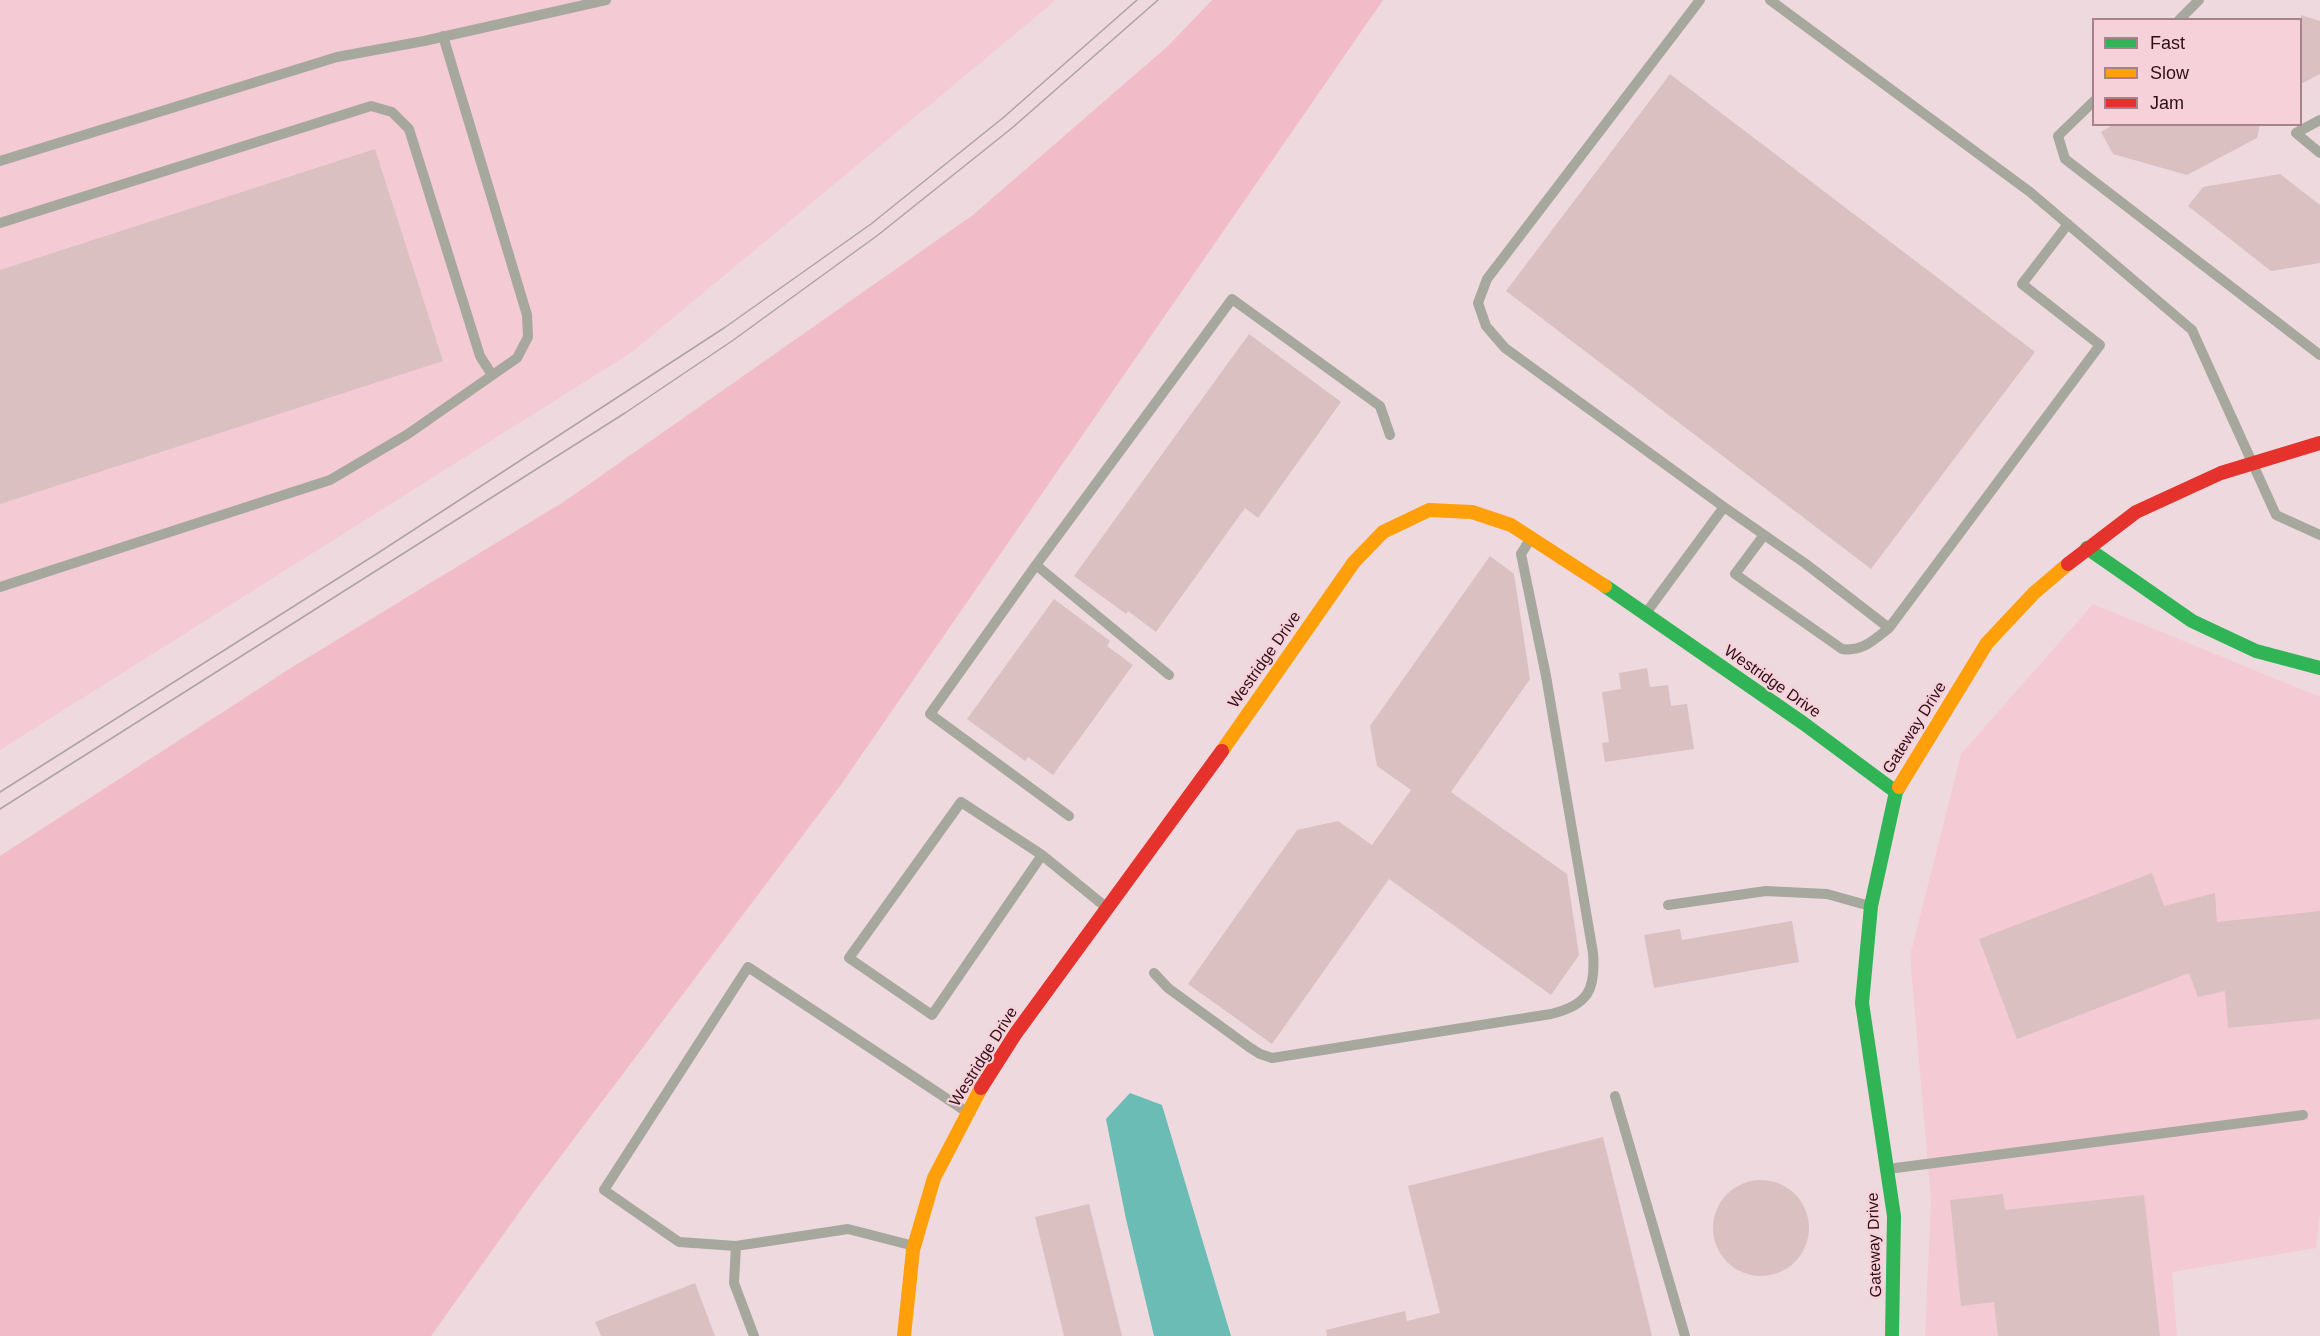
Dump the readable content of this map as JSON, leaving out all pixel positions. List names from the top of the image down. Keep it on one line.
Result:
{"streets":{"street":["Westridge Drive","Gateway Drive"]},"crossings":[["Westridge Drive","Gateway Drive"]],"legend":["Fast","Slow","Jam"]}
